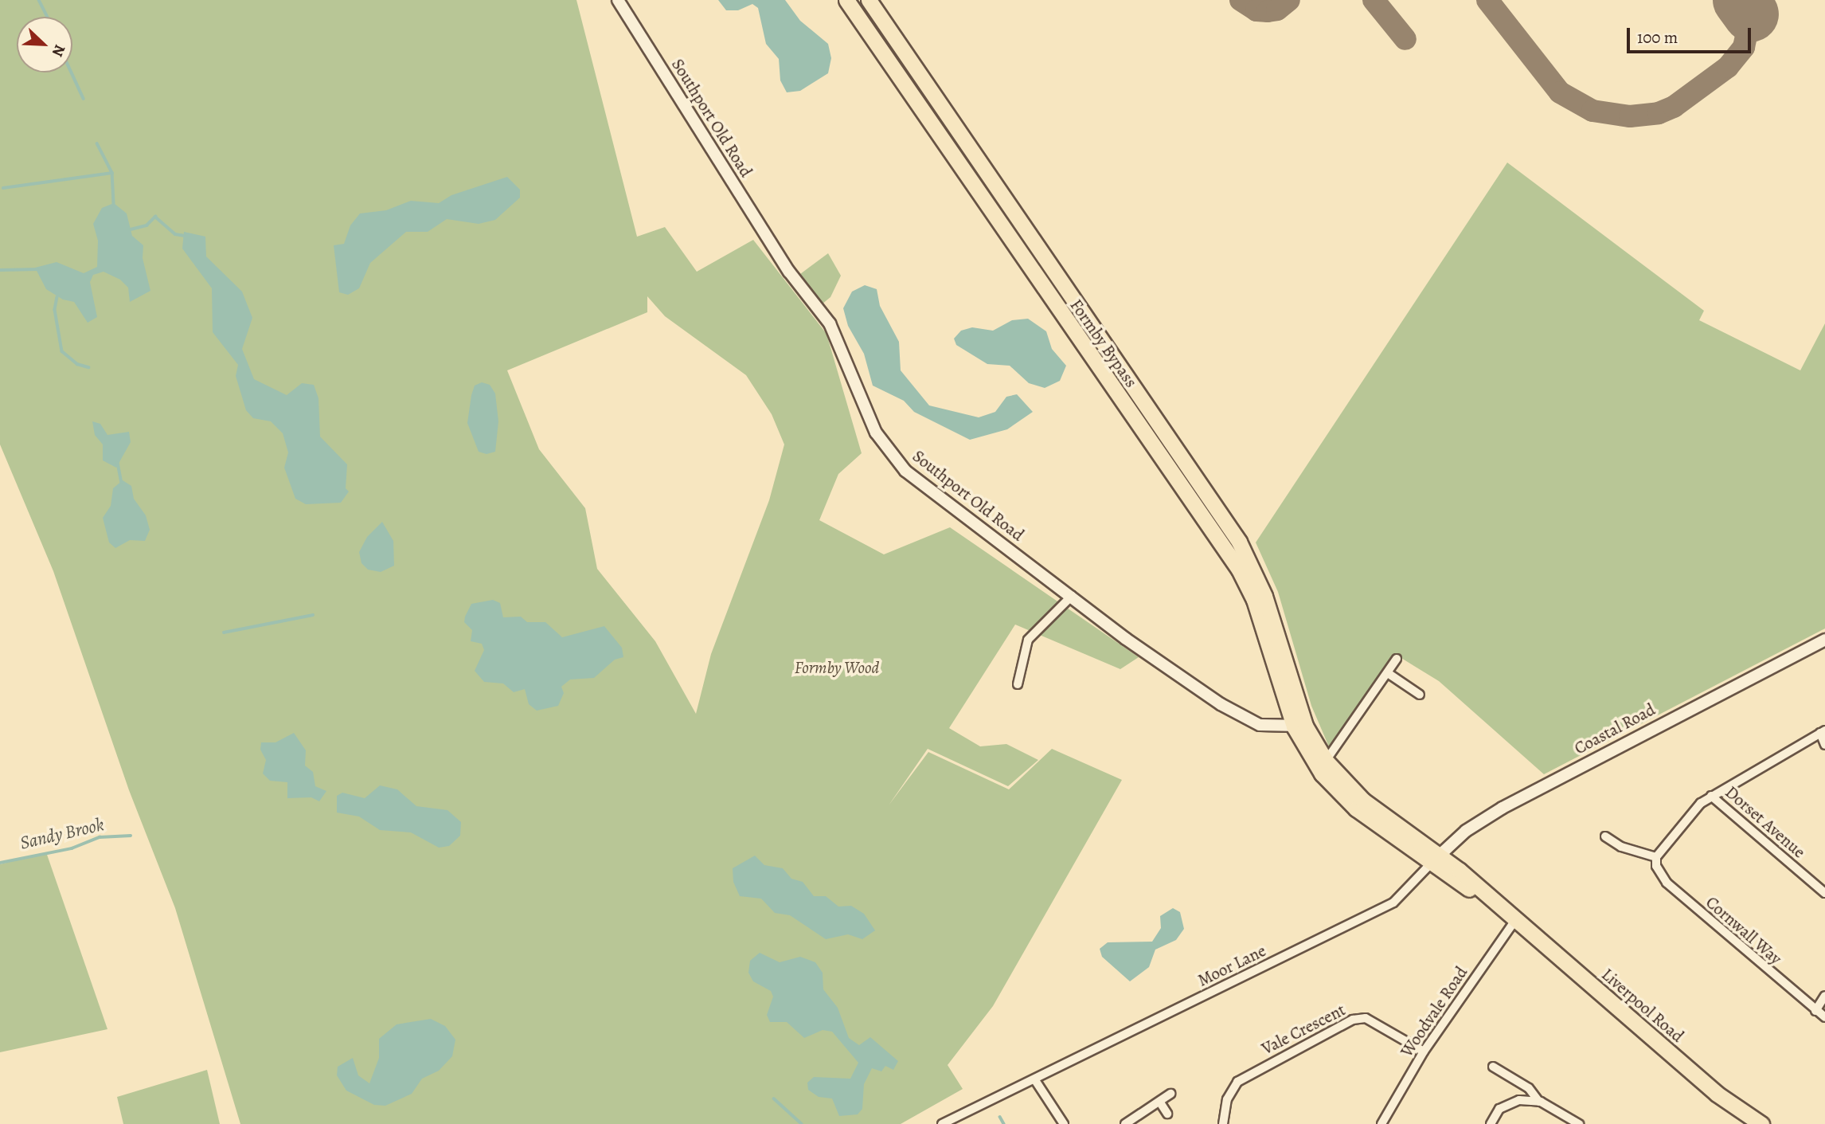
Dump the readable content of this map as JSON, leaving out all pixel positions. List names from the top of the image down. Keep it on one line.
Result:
{"streets":{"highway":["Formby Bypass","Liverpool Road"],"street":["Southport Old Road","Coastal Road","Dorset Avenue","Cornwall Way","Moor Lane","Woodvale Road","Vale Crescent"]},"crossings":[["Southport Old Road","Formby Bypass"],["Southport Old Road","Liverpool Road"],["Formby Bypass","Liverpool Road"],["Coastal Road","Moor Lane"],["Coastal Road","Liverpool Road"],["Moor Lane","Liverpool Road"],["Liverpool Road","Woodvale Road"],["Woodvale Road","Vale Crescent"]],"water":["Sandy Brook"],"parks":["Formby Wood"],"scale_bar":"100 m","north":"bottom right"}
